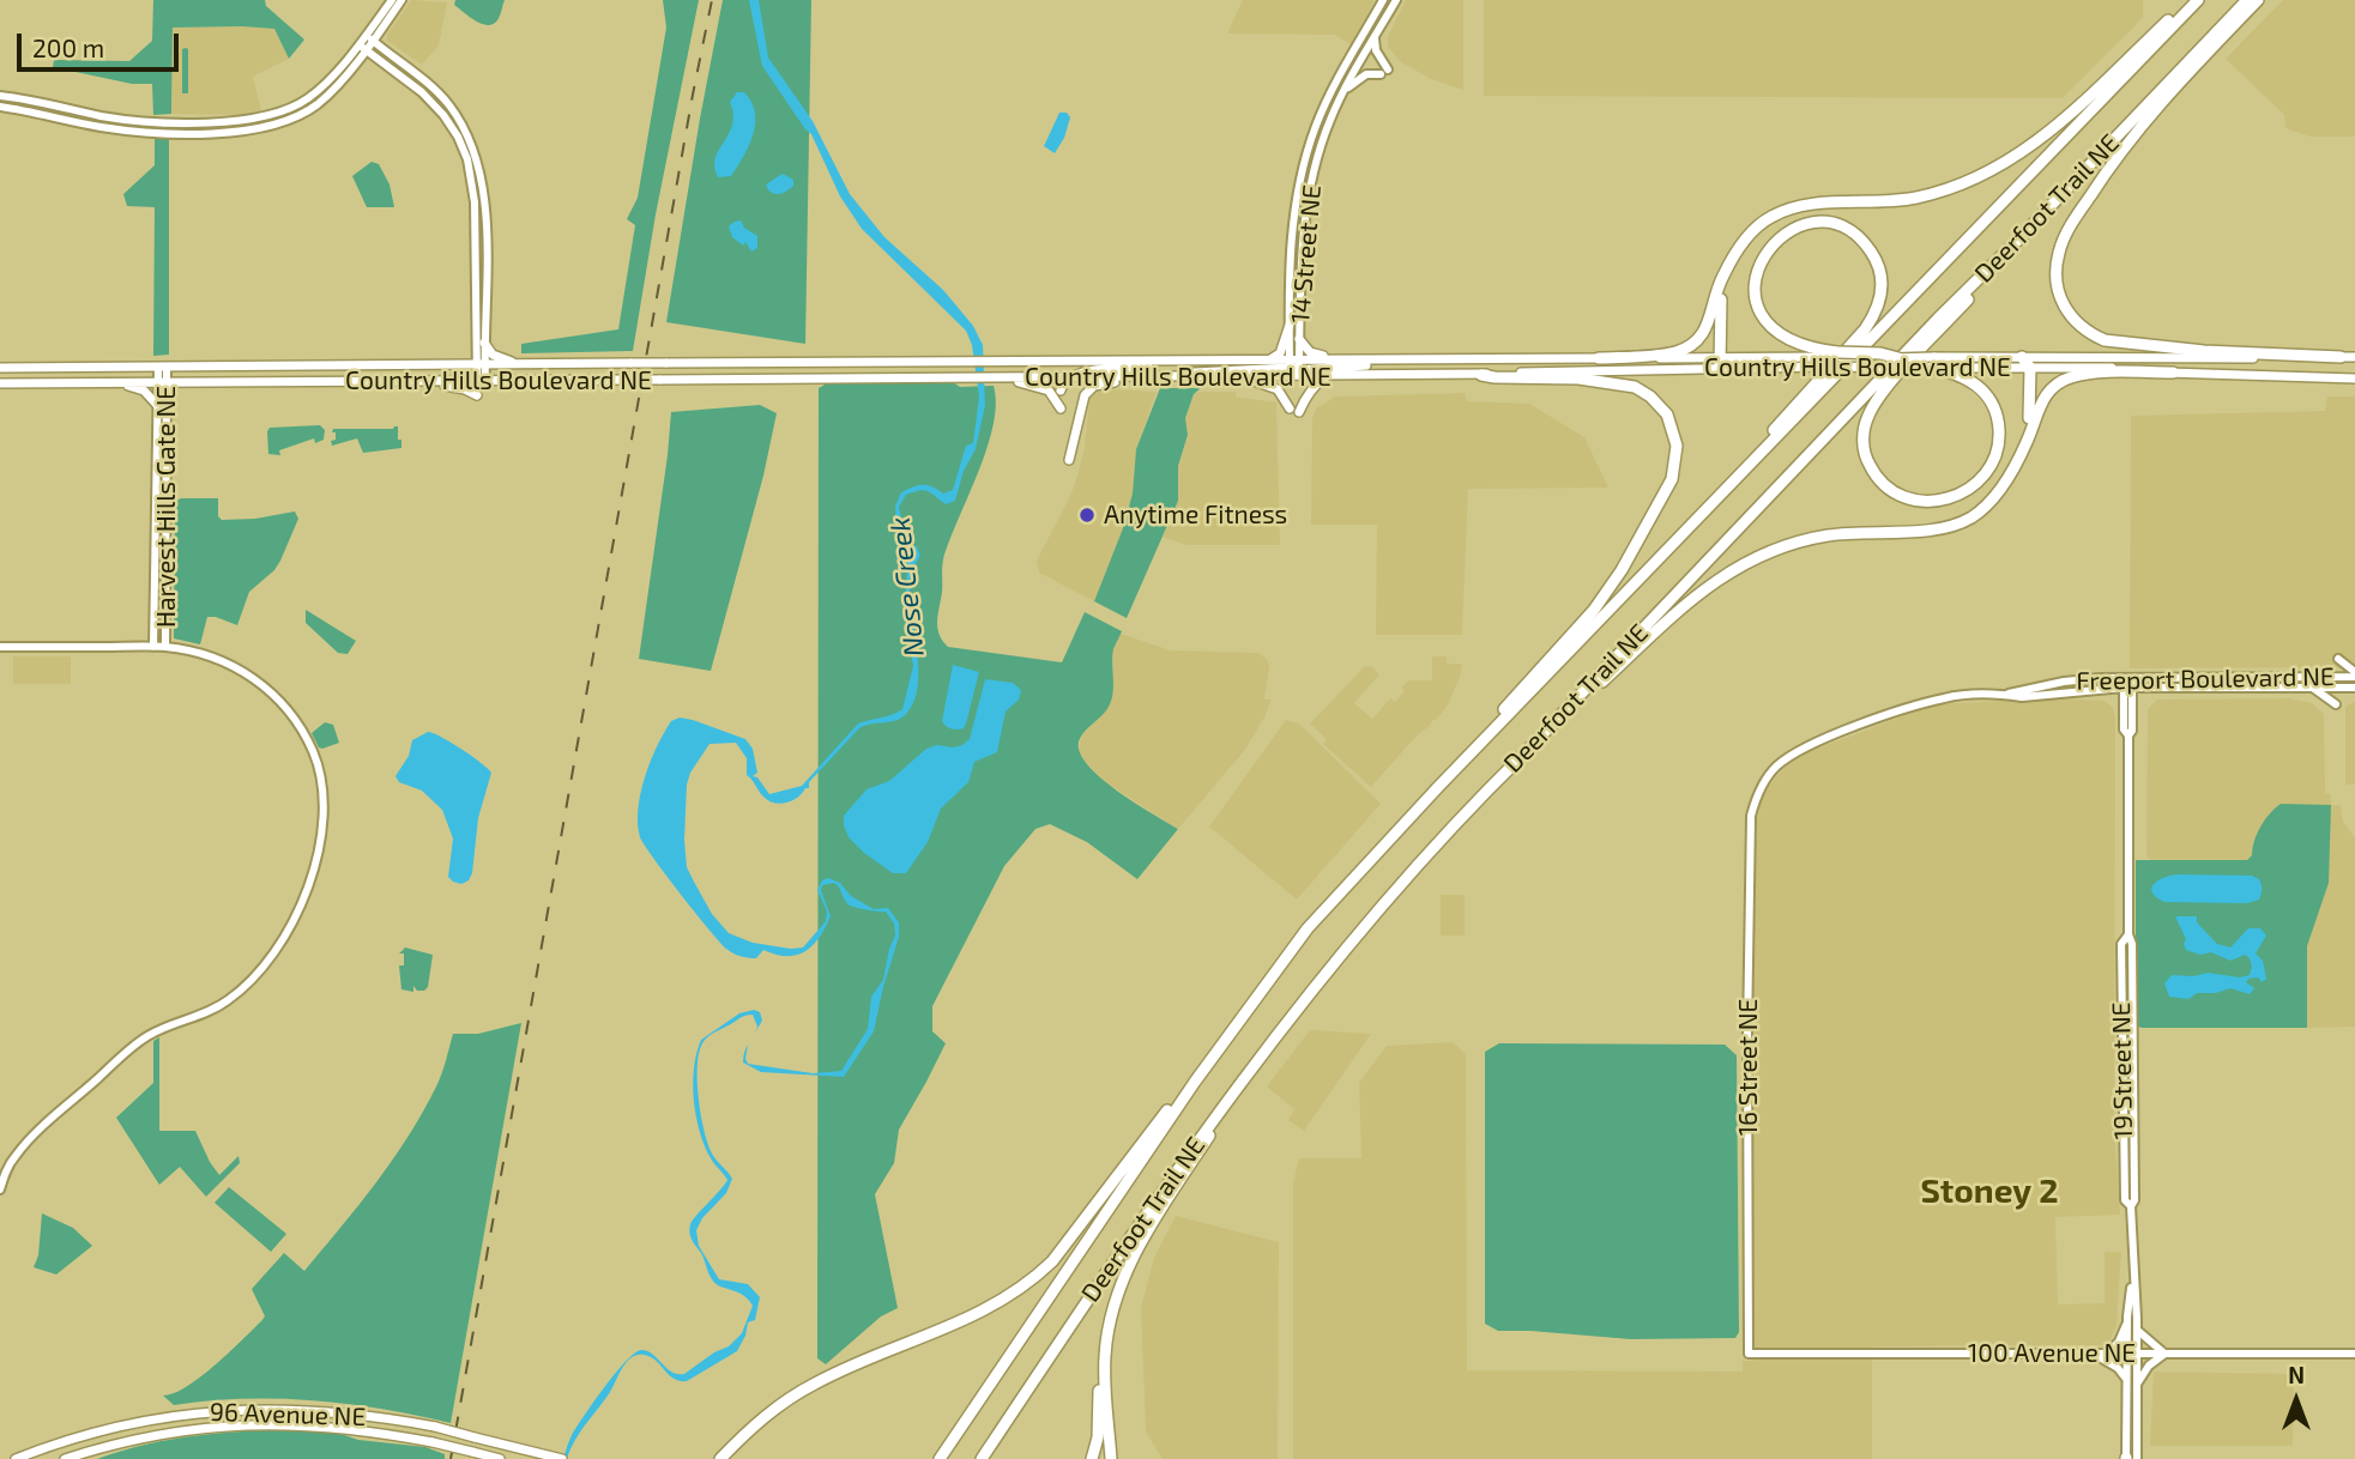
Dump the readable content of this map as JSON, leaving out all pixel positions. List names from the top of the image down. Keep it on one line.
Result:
{"streets":{"highway":["Deerfoot Trail NE"],"main road":["Country Hills Boulevard NE","96 Avenue NE"],"street":["14 Street NE","Harvest Hills Gate NE","Freeport Boulevard NE","16 Street NE","19 Street NE","100 Avenue NE"]},"crossings":[["14 Street NE","Country Hills Boulevard NE"],["Country Hills Boulevard NE","Harvest Hills Gate NE"],["Freeport Boulevard NE","16 Street NE"],["Freeport Boulevard NE","19 Street NE"],["16 Street NE","100 Avenue NE"],["19 Street NE","100 Avenue NE"]],"districts":["Stoney 2"],"water":["Nose Creek"],"places":["Anytime Fitness"],"scale_bar":"200 m","north":"top"}
